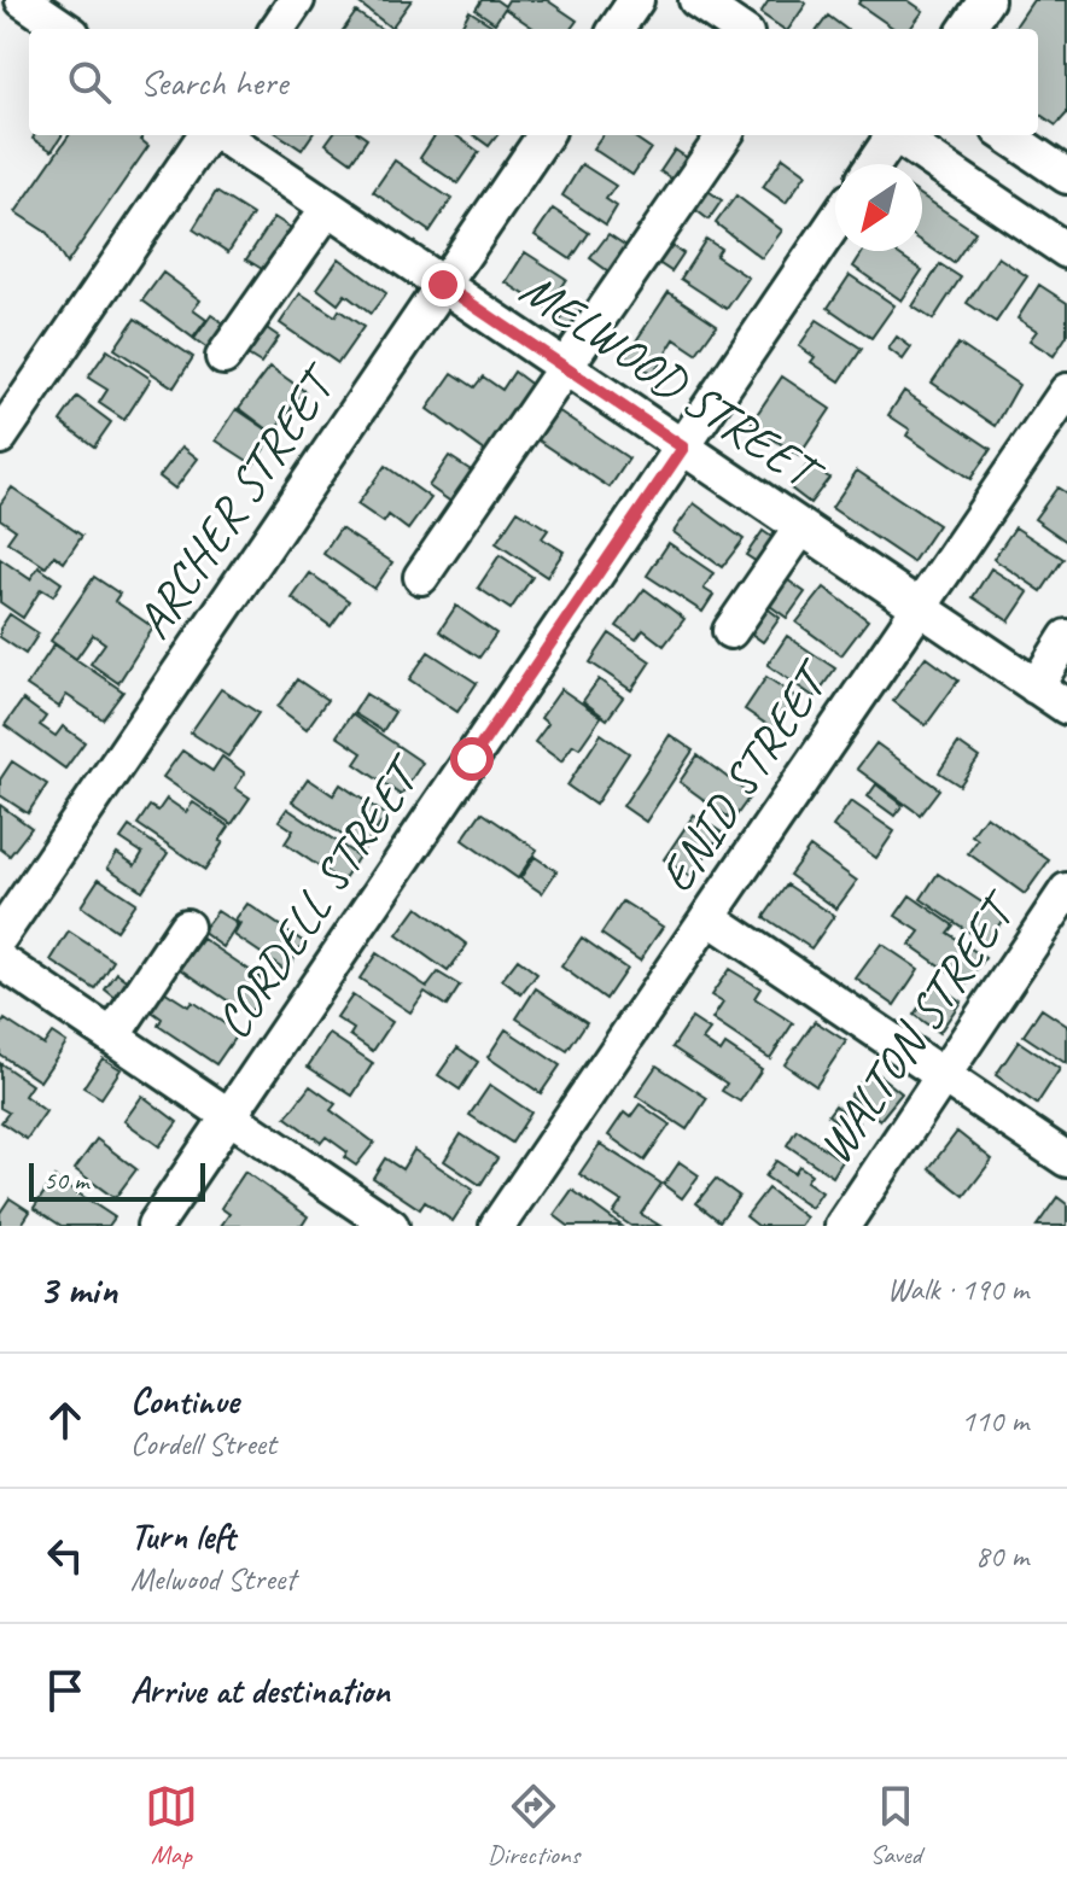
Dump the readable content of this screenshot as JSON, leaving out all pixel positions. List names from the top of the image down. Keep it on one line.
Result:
{"streets":{"street":["MELWOOD STREET","ARCHER STREET","ENID STREET","CORDELL STREET","WALTON STREET"]},"crossings":[["MELWOOD STREET","ARCHER STREET"],["MELWOOD STREET","ENID STREET"],["MELWOOD STREET","CORDELL STREET"]],"scale_bar":"50 m","north":"bottom left","page":{"search":"Search here","scale":"50 m","heading":["3 min","Walk · 190 m"],"list":[["Continue","Cordell Street","110 m"],["Turn left","Melwood Street","80 m"],"Arrive at destination"],"nav":["Map","Directions","Saved"]}}
